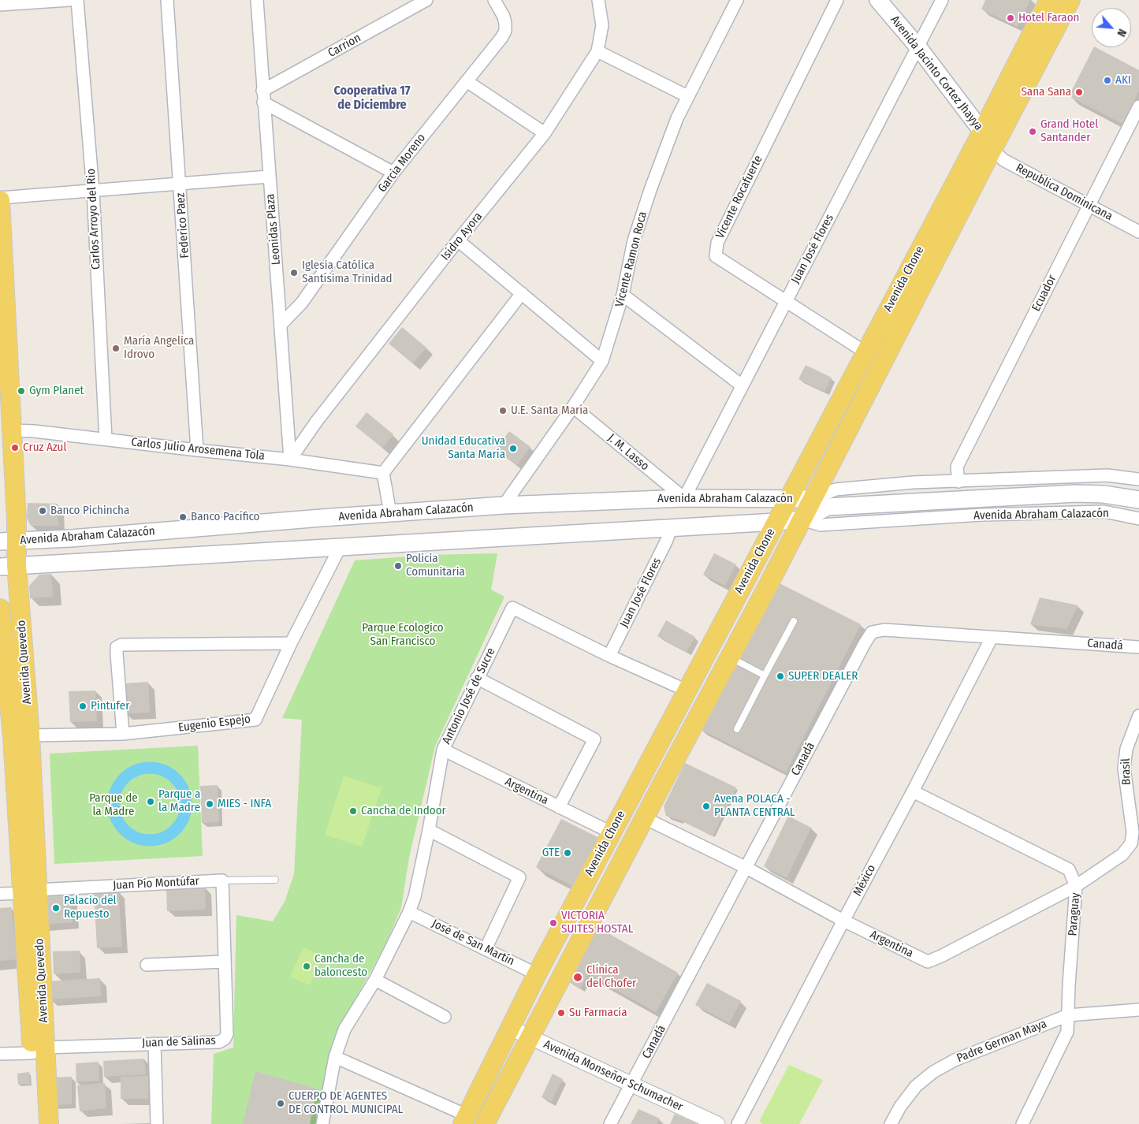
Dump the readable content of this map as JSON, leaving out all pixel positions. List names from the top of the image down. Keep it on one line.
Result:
{"streets":{"main road":["Avenida Jacinto Cortez Jhayya","Avenida Chone","Avenida Abraham Calazacón","Avenida Quevedo"],"street":["Carrion","Garcia Moreno","Republica Dominicana","Vicente Rocafuerte","Carlos Arroyo del Rio","Federico Paez","Leonidas Plaza","Isidro Ayora","Juan José Flores","Vicente Ramon Roca","Ecuador","Carlos Julio Arosemena Tola","J. M. Lasso","Canadá","Antonio José de Sucre","Eugenio Espejo","Brasil","Argentina","México","Juan Pío Montúfar","Paraguay","José de San Martín","Padre German Maya","Juan de Salinas","Avenida Monseñor Schumacher"]},"crossings":[["Carrion","Leonidas Plaza"],["Avenida Jacinto Cortez Jhayya","Republica Dominicana"],["Avenida Jacinto Cortez Jhayya","Juan José Flores"],["Avenida Jacinto Cortez Jhayya","Avenida Chone"],["Garcia Moreno","Leonidas Plaza"],["Republica Dominicana","Avenida Chone"],["Republica Dominicana","Ecuador"],["Vicente Rocafuerte","Juan José Flores"],["Vicente Rocafuerte","Avenida Chone"],["Carlos Arroyo del Rio","Carlos Julio Arosemena Tola"],["Federico Paez","Carlos Julio Arosemena Tola"],["Leonidas Plaza","Isidro Ayora"],["Leonidas Plaza","Carlos Julio Arosemena Tola"],["Isidro Ayora","Carlos Julio Arosemena Tola"],["Juan José Flores","J. M. Lasso"],["Juan José Flores","Avenida Abraham Calazacón"],["Juan José Flores","Antonio José de Sucre"],["Vicente Ramon Roca","J. M. Lasso"],["Vicente Ramon Roca","Avenida Abraham Calazacón"],["Avenida Chone","Avenida Abraham Calazacón"],["Avenida Chone","Antonio José de Sucre"],["Avenida Chone","Argentina"],["Avenida Chone","José de San Martín"],["Avenida Chone","Avenida Monseñor Schumacher"],["Ecuador","Avenida Abraham Calazacón"],["Carlos Julio Arosemena Tola","Avenida Quevedo"],["J. M. Lasso","Avenida Abraham Calazacón"],["Avenida Abraham Calazacón","Avenida Quevedo"],["Avenida Abraham Calazacón","Eugenio Espejo"],["Canadá","Argentina"],["Canadá","México"],["Canadá","Avenida Monseñor Schumacher"],["Avenida Quevedo","Eugenio Espejo"],["Avenida Quevedo","Juan Pío Montúfar"],["Avenida Quevedo","Juan de Salinas"],["Antonio José de Sucre","Argentina"],["Antonio José de Sucre","José de San Martín"],["Brasil","Argentina"],["Argentina","México"],["Argentina","Paraguay"],["México","Paraguay"],["Juan Pío Montúfar","Juan de Salinas"],["Paraguay","Padre German Maya"]],"districts":["Cooperativa 17 de Diciembre"],"parks":["Parque Ecologico San Francisco","Parque de la Madre"],"places":["Hotel Faraon","AKI","Sana Sana","Grand Hotel Santander","Iglesia Católica Santísima Trinidad","María Angelica Idrovo","Gym Planet","U.E. Santa María","Cruz Azul","Unidad Educativa Santa María","Banco Pichincha","Banco Pacífico","Policia Comunitaria","SUPER DEALER","Pintufer","Parque a la Madre","MIES - INFA","Avena POLACA - PLANTA CENTRAL","Cancha de Indoor","GTE","Palacio del Repuesto","VICTORIA SUITES HOSTAL","Cancha de baloncesto","Clínica del Chofer","Su Farmacia","CUERPO DE AGENTES DE CONTROL MUNICIPAL"],"north":"bottom right"}
